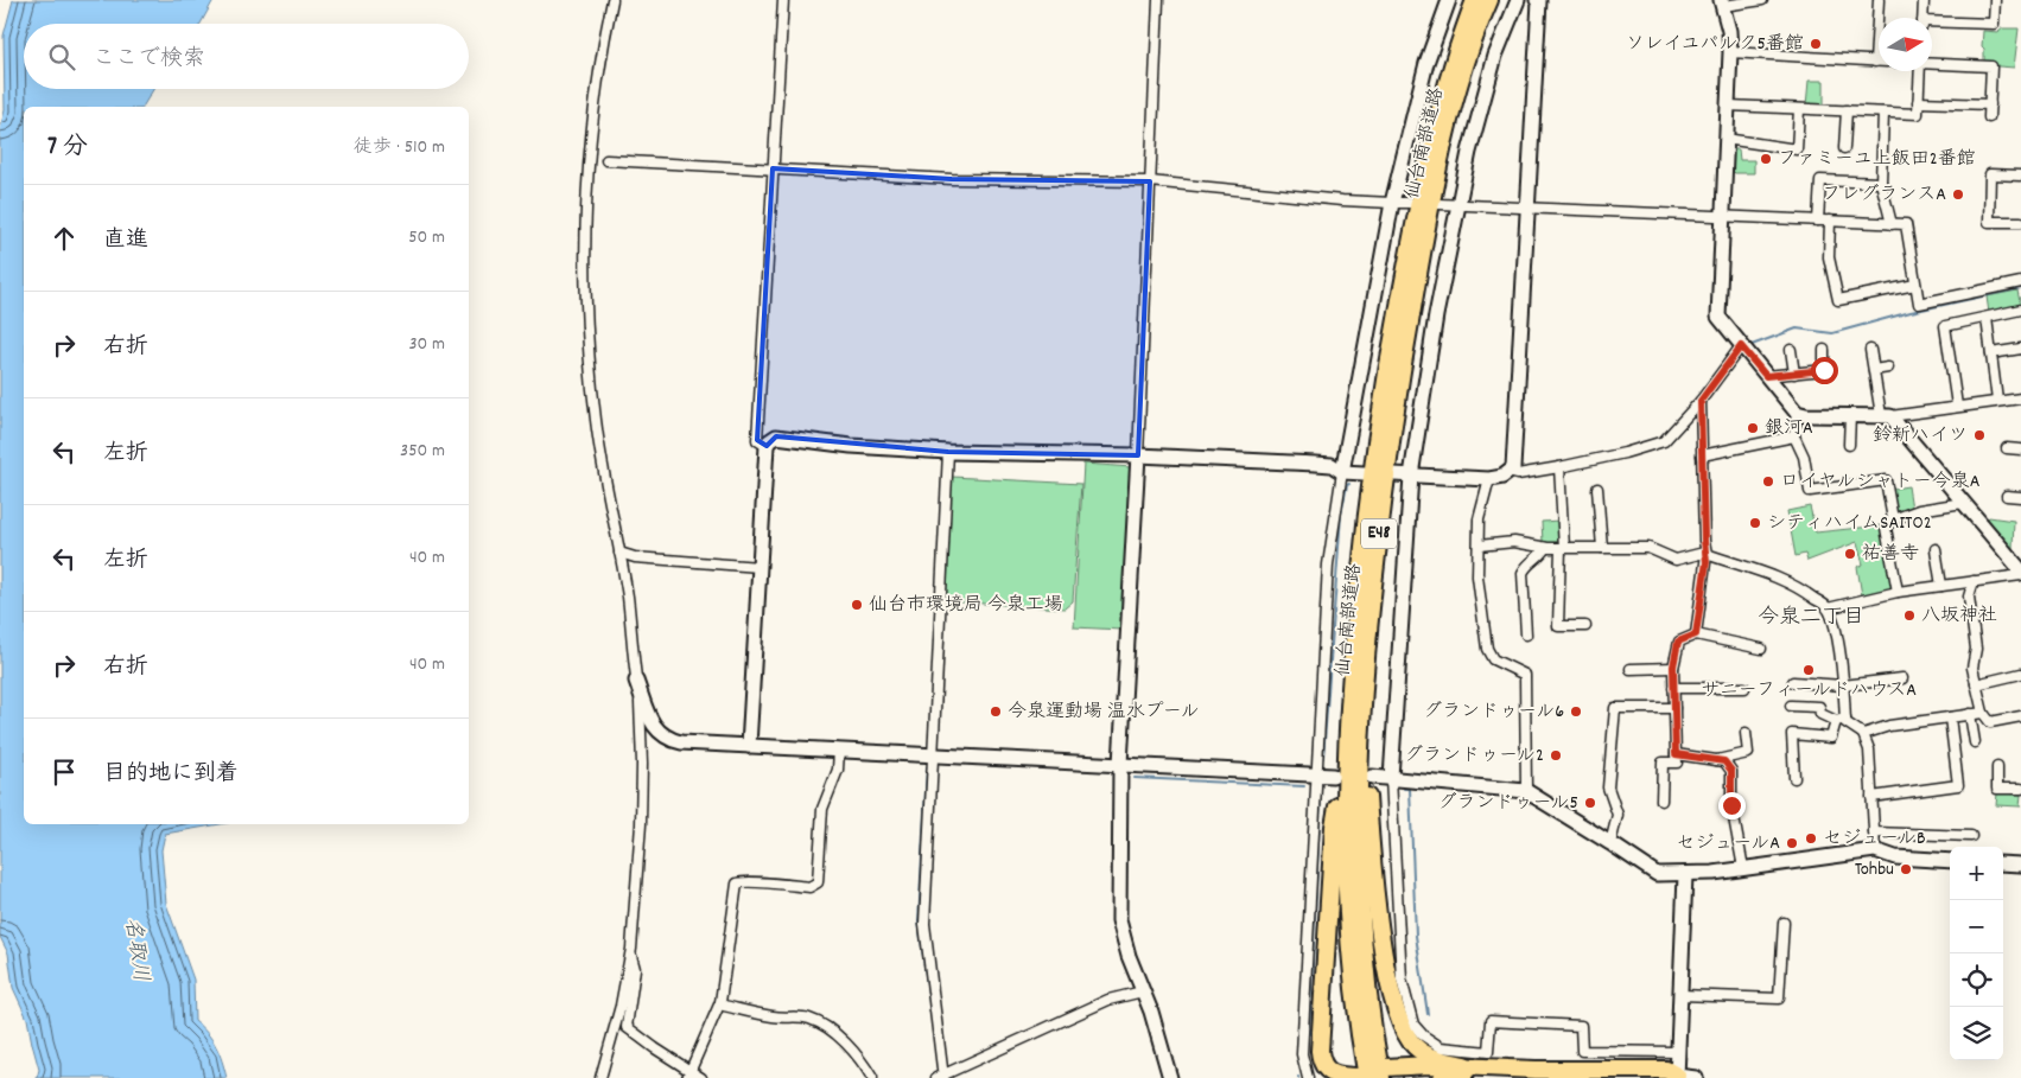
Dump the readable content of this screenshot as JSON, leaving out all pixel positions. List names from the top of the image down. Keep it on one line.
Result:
{"streets":{"highway":["仙台南部道路","E48"]},"districts":["今泉二丁目"],"water":["名取川"],"places":["ソレイユパルク5番館","ファミーユ上飯田2番館","フレグランスA","銀河A","鈴新ハイツ","ロイヤルシャトー今泉A","シティハイムSAITO2","祐善寺","仙台市環境局 今泉工場","八坂神社","サニーフィールドハウスA","今泉運動場 温水プール","グランドゥール6","グランドゥール2","グランドゥール5","セジュールB","セジュールA","Tohbu"],"north":"right","page":{"search":"ここで検索","heading":["7 分","徒歩 · 510 m"],"list":[["直進","50 m"],["右折","30 m"],["左折","350 m"],["左折","40 m"],["右折","40 m"],"目的地に到着"],"map_buttons":["+","−"]}}
